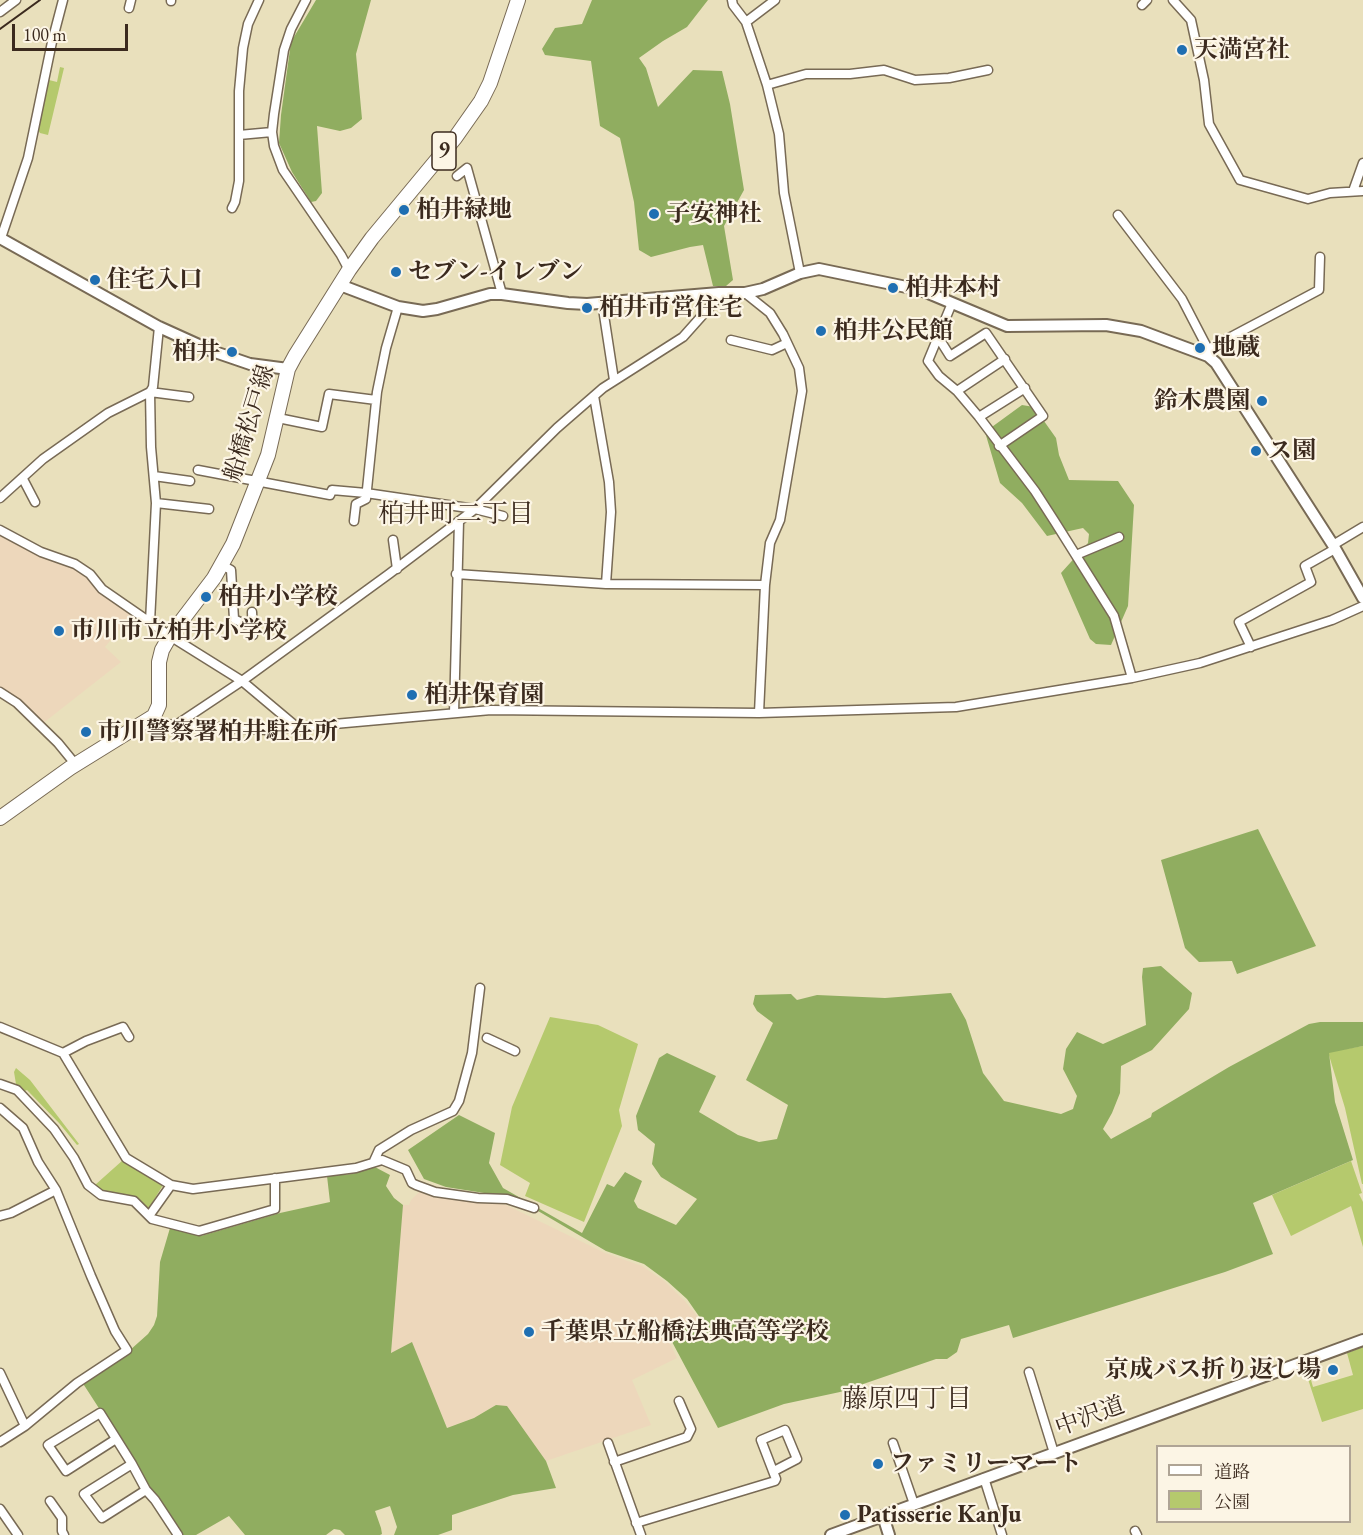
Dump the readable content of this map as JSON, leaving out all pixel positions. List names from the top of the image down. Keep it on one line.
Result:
{"streets":{"main road":["9","船橋松戸線"],"street":["中沢道"]},"districts":["柏井町二丁目","藤原四丁目"],"places":["天満宮社","柏井緑地","子安神社","セブン-イレブン","住宅入口","柏井本村","柏井市営住宅","柏井公民館","地蔵","柏井","鈴木農園","ス園","柏井小学校","市川市立柏井小学校","柏井保育園","市川警察署柏井駐在所","千葉県立船橋法典高等学校","京成バス折り返し場","ファミリーマート","Patisserie KanJu"],"legend":["道路","公園"],"scale_bar":"100 m"}
